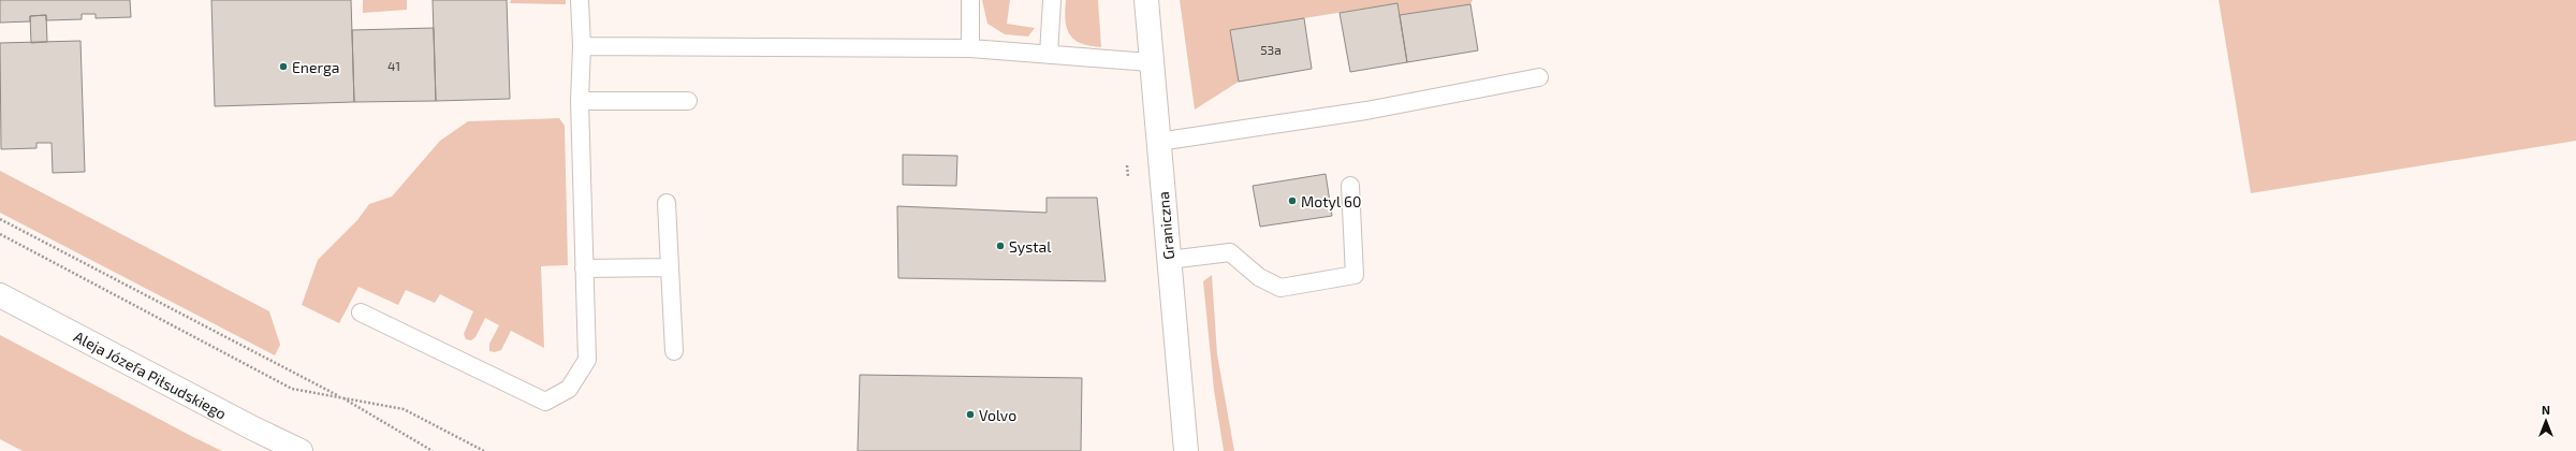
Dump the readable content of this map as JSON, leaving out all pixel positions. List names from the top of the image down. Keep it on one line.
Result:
{"streets":{"street":["Graniczna","Aleja Józefa Piłsudskiego"]},"places":["Energa","Motyl 60","Systal","Volvo"],"house_numbers":["53a","41"],"north":"top"}
